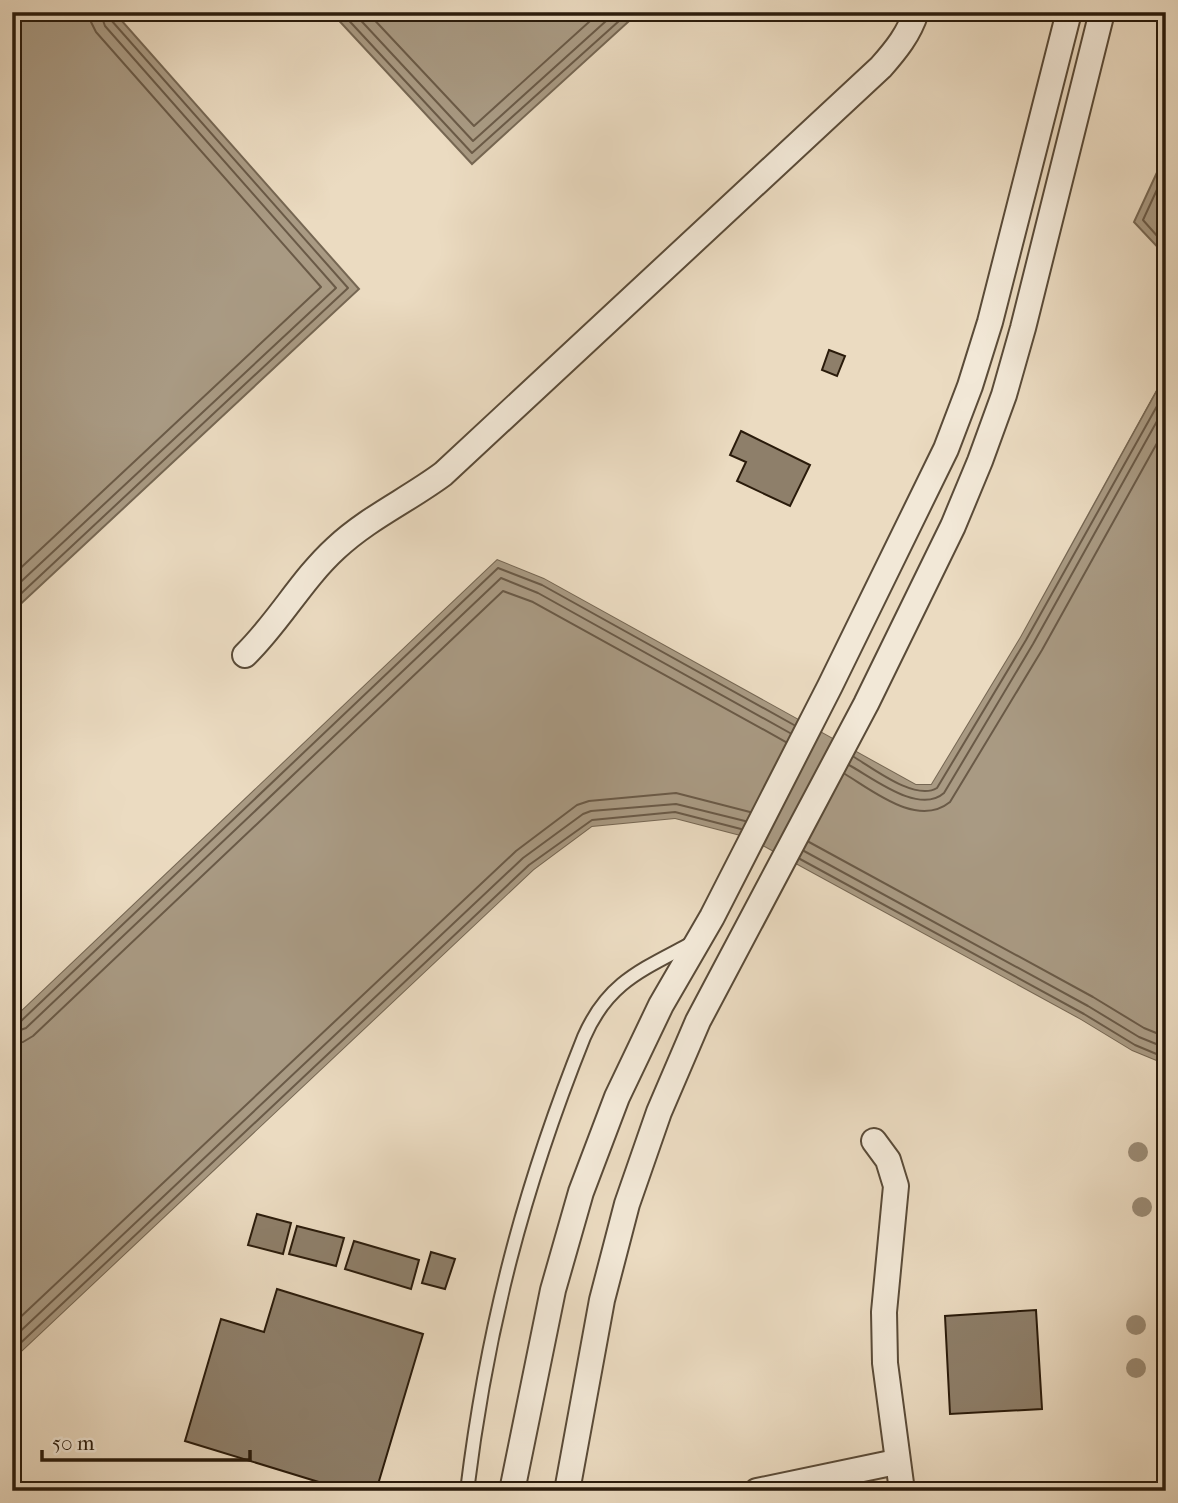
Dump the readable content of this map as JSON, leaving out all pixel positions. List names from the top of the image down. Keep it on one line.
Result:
{"scale_bar":"50 m"}
